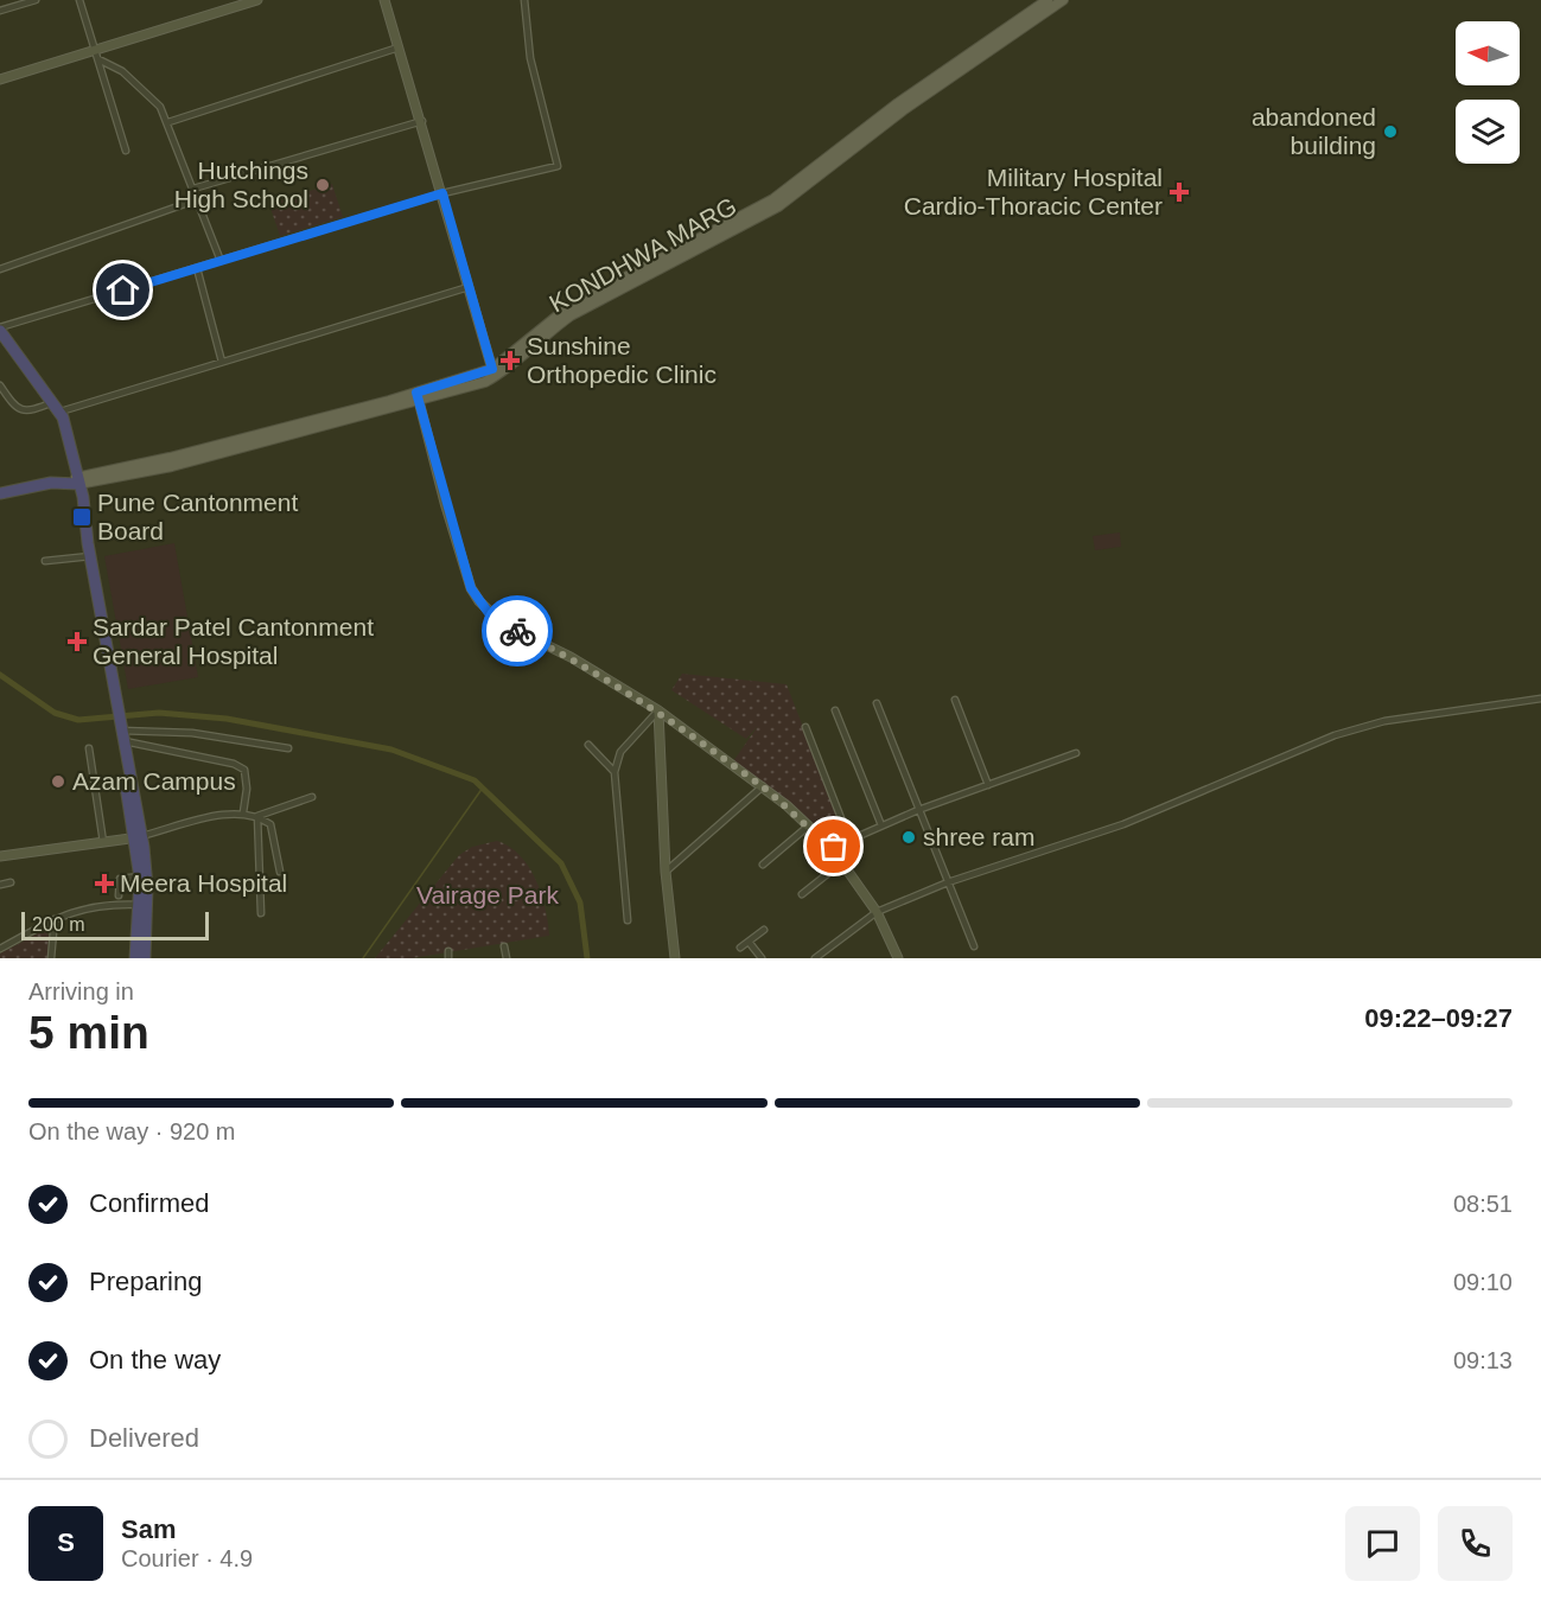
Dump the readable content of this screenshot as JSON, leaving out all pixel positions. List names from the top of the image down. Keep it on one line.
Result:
{"streets":{"main road":["KONDHWA MARG"]},"parks":["Vairage Park"],"places":{"other":["abandoned building","Hutchings High School","Azam Campus","shree ram"],"health":["Military Hospital Cardio-Thoracic Center","Sunshine Orthopedic Clinic","Sardar Patel Cantonment General Hospital","Meera Hospital"],"transit":["Pune Cantonment Board"]},"scale_bar":"200 m","north":"left","page":{"scale":"200 m","heading":["5 min","Arriving in","09:22–09:27"],"panel":["Sam","Courier · 4.9"],"bar":"On the way · 920 m","list":[["Confirmed","08:51"],["Preparing","09:10"],["On the way","09:13"],"Delivered"],"round":"S"}}
